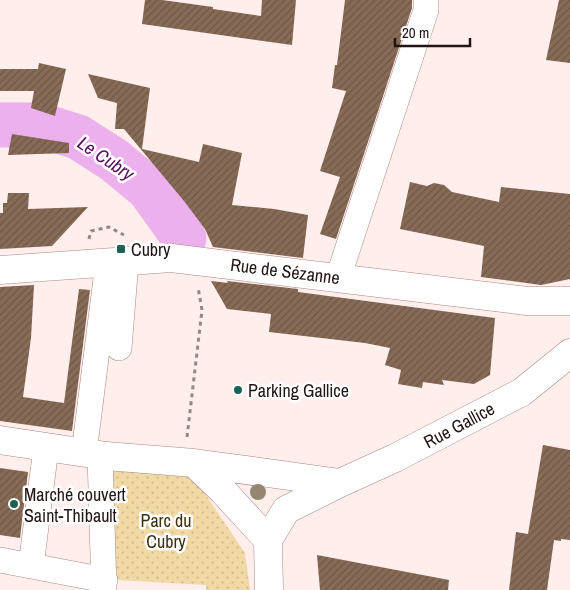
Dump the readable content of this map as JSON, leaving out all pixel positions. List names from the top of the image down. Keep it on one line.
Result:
{"streets":{"main road":["Rue de Sézanne","Rue Gallice"]},"water":["Le Cubry"],"parks":["Parc du Cubry"],"places":{"transit":["Cubry"],"other":["Parking Gallice","Marché couvert Saint-Thibault"]},"scale_bar":"20 m"}
